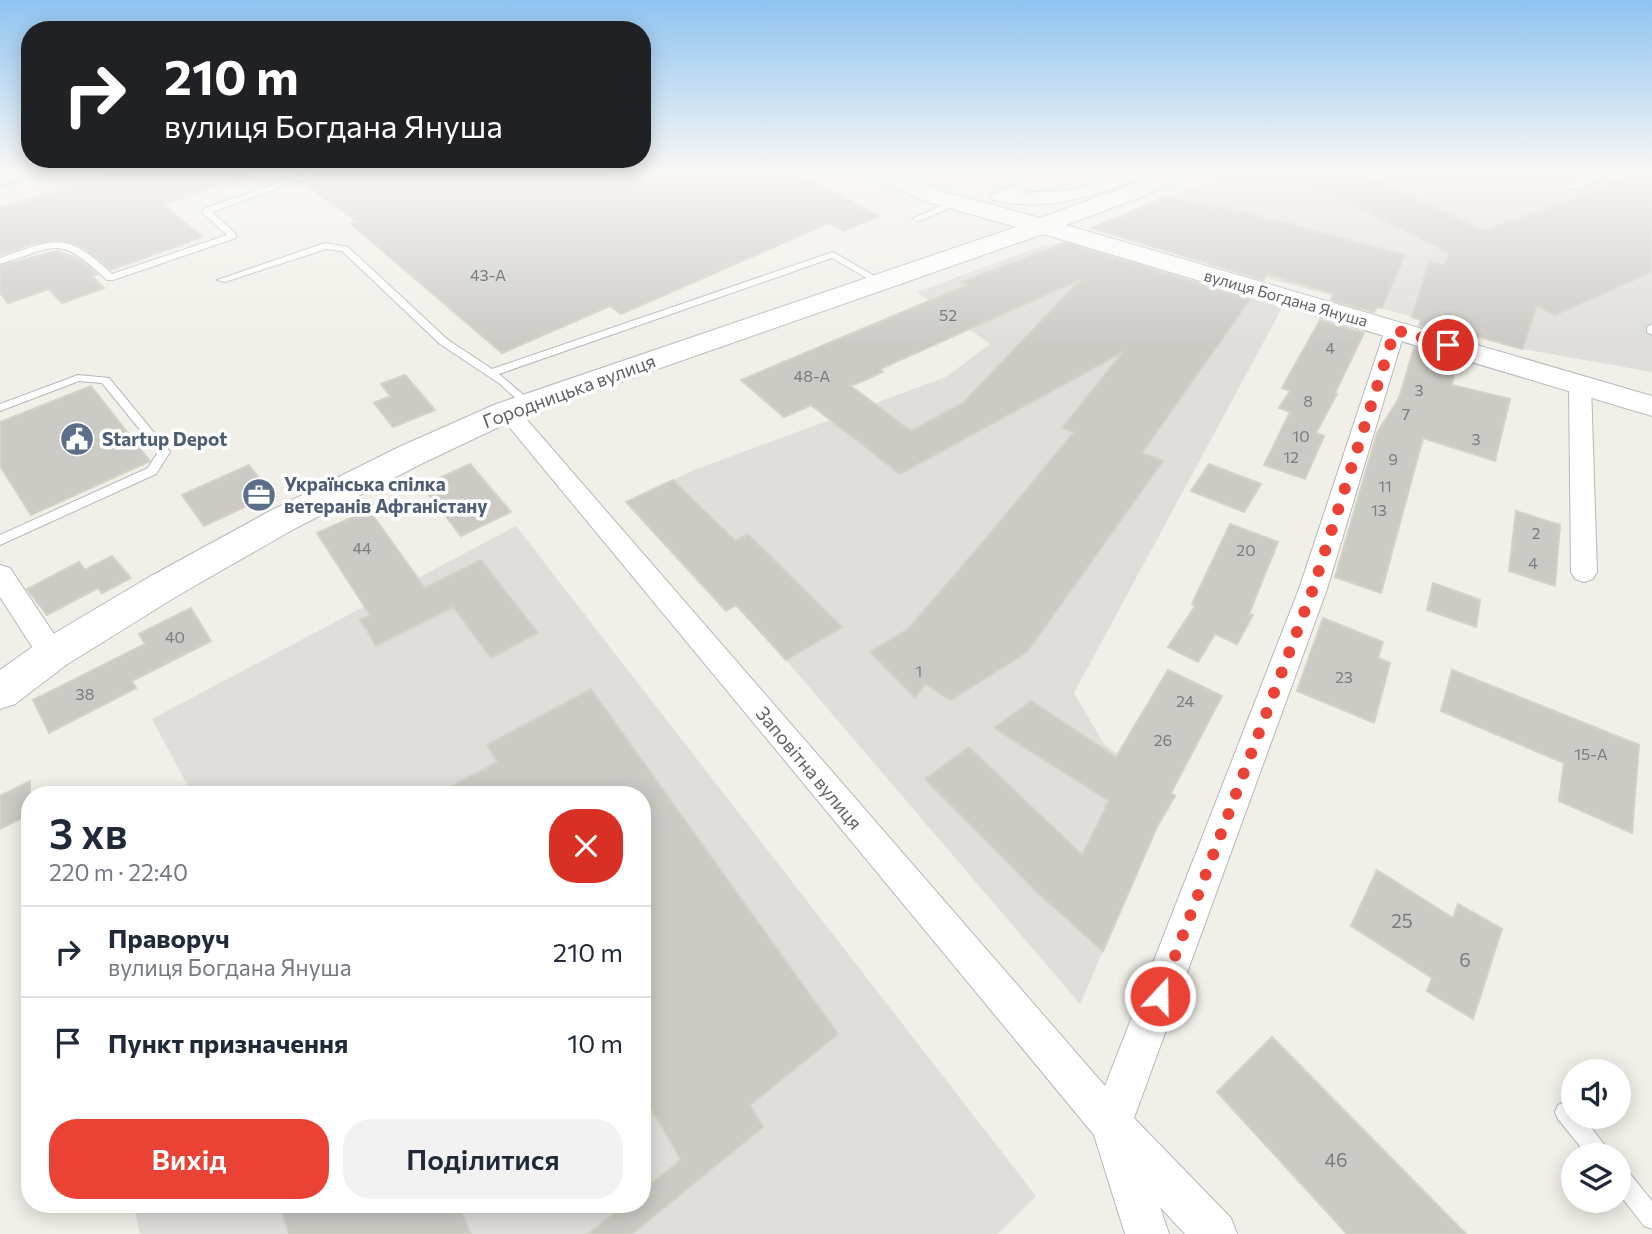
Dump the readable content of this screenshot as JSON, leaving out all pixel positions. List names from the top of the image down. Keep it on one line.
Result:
{"streets":{"street":["вулиця Богдана Януша","Городницька вулиця","Заповітна вулиця"]},"crossings":[["Городницька вулиця","Заповітна вулиця"]],"places":{"public building":["Startup Depot"],"office":["Українська спілка ветеранів Афганістану"]},"house_numbers":["43-А","52","4","48-А","3","8","7","10","3","12","9","11","13","2","44","20","4","40","1","23","38","24","26","15-А","25","6","46"],"page":{"turn":["210 m","вулиця Богдана Януша"],"heading":["3 хв","220 m · 22:40"],"list":[{"name":"Праворуч","note":"вулиця Богдана Януша","value":"210 m"},{"name":"Пункт призначення","value":"10 m"}],"buttons":["Вихід","Поділитися"]}}
